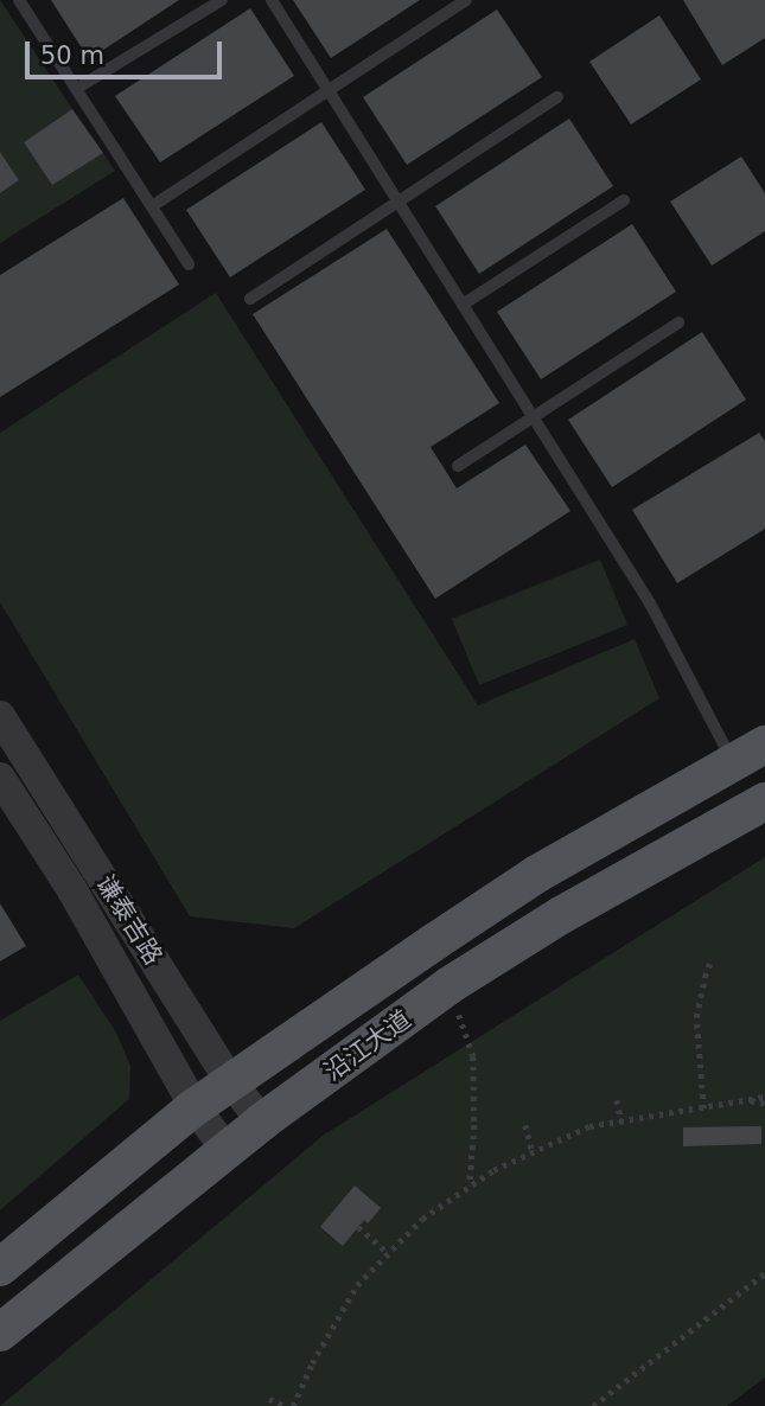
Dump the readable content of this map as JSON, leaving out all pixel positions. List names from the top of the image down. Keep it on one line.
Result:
{"streets":{"main road":["沿江大道"],"street":["谦泰吉路"]},"crossings":[["谦泰吉路","沿江大道"]],"scale_bar":"50 m"}
